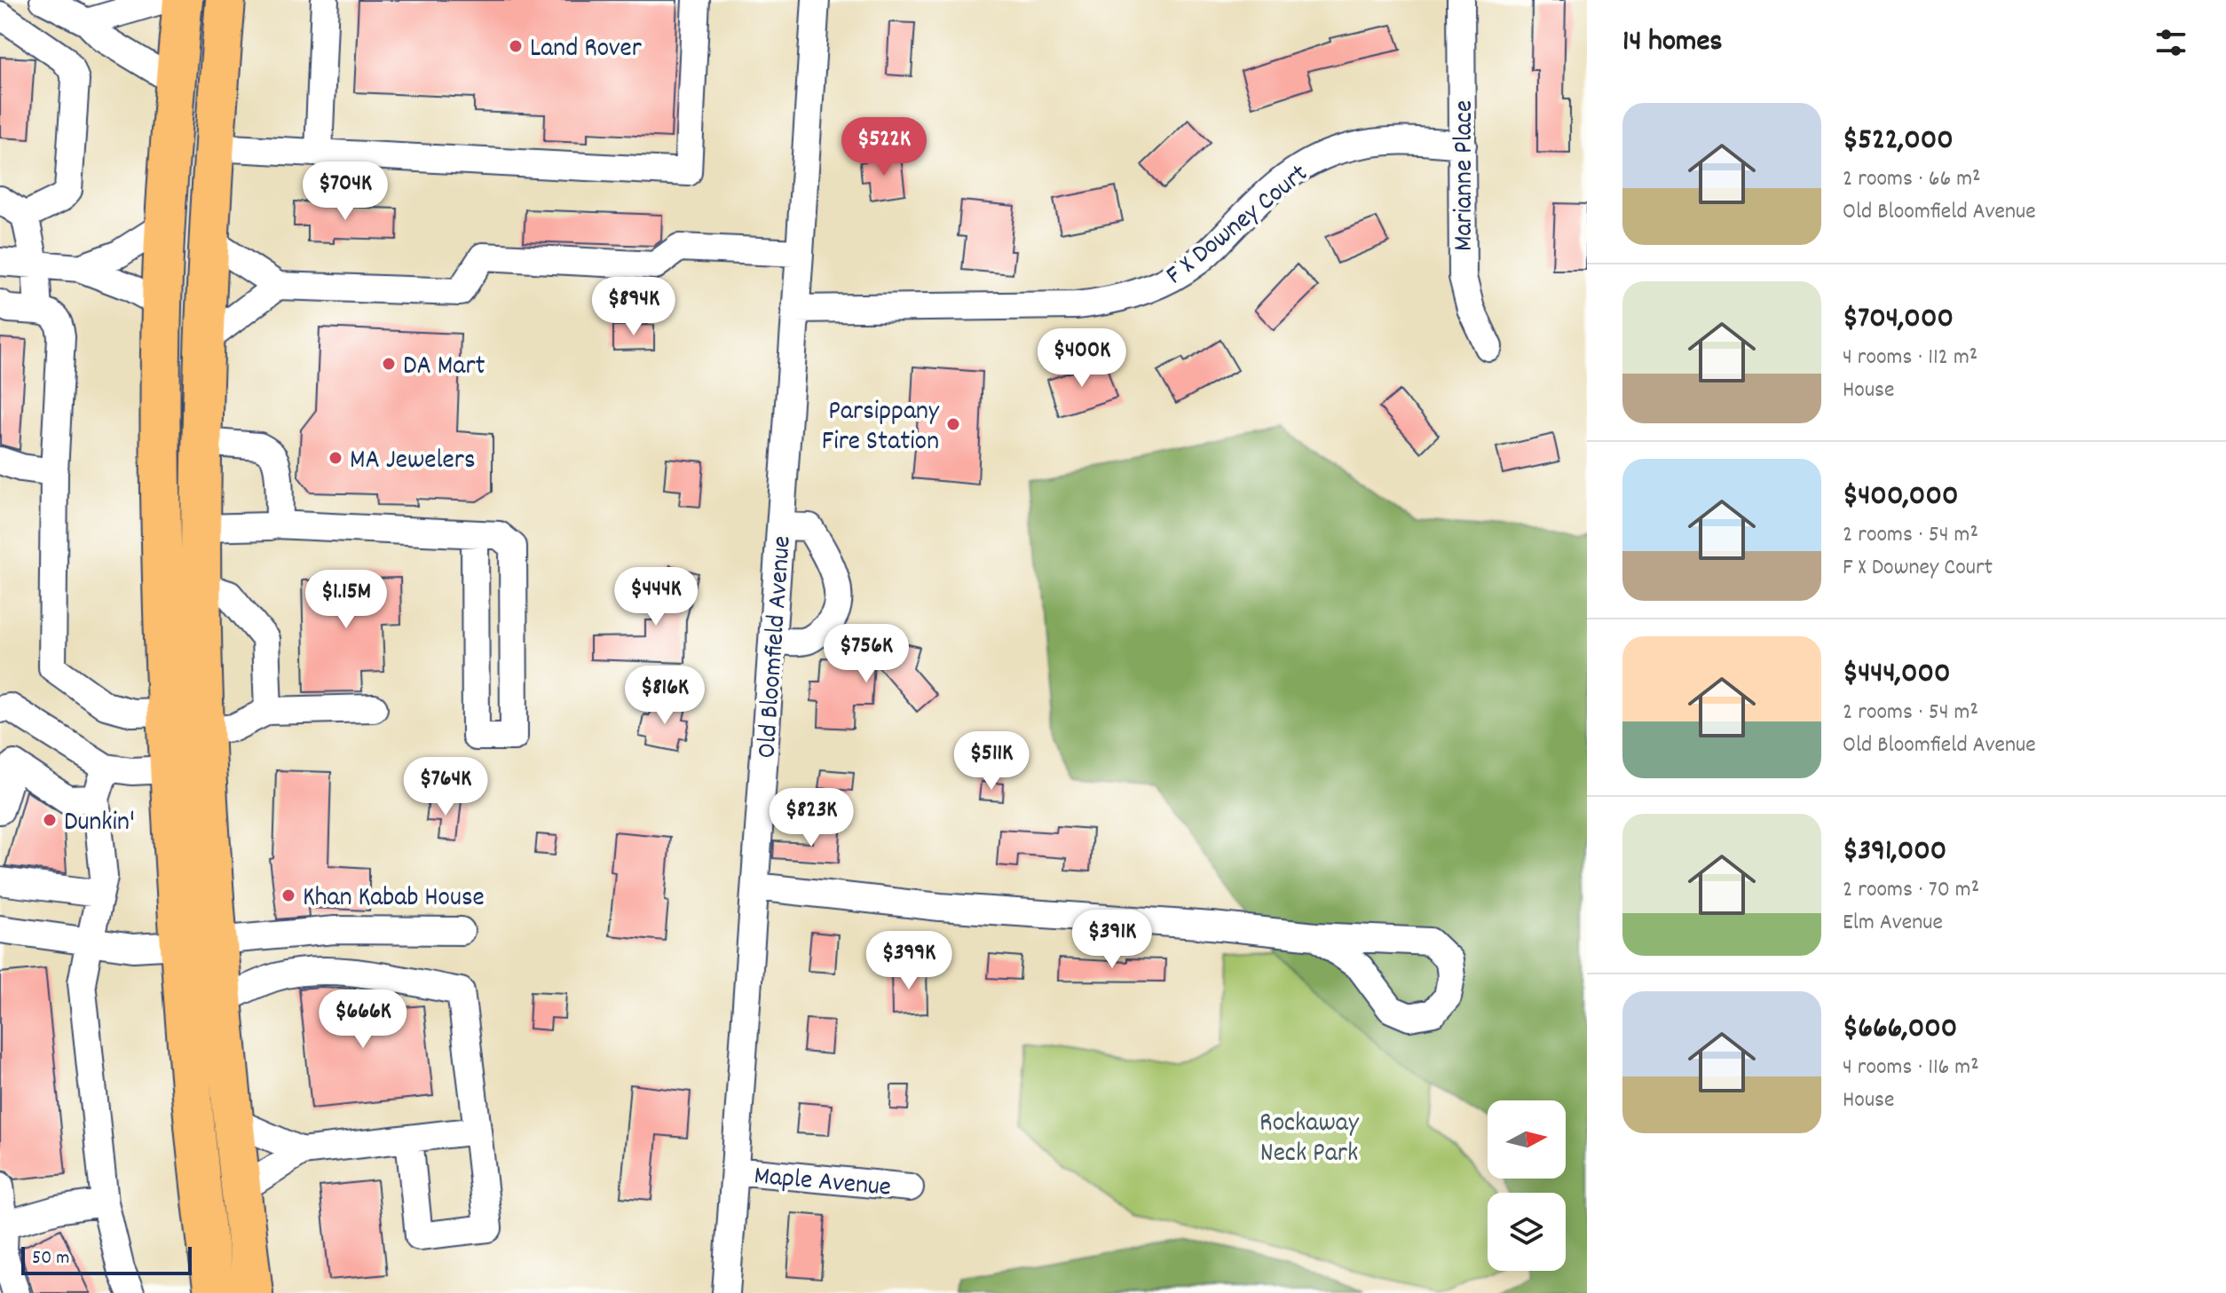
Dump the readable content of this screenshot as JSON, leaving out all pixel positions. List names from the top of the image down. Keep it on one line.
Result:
{"streets":{"street":["Marianne Place","F X Downey Court","Old Bloomfield Avenue","Maple Avenue"]},"crossings":[["Marianne Place","F X Downey Court"],["F X Downey Court","Old Bloomfield Avenue"],["Old Bloomfield Avenue","Maple Avenue"]],"parks":["Rockaway Neck Park"],"places":["Land Rover","DA Mart","Parsippany Fire Station","MA Jewelers","Dunkin'","Khan Kabab House"],"scale_bar":"50 m","north":"right","page":{"heading":"14 homes","list":[{"name":"$522,000","note":"2 rooms · 66 m² · Old Bloomfield Avenue"},{"name":"$704,000","note":"4 rooms · 112 m² · House"},{"name":"$400,000","note":"2 rooms · 54 m² · F X Downey Court"},{"name":"$444,000","note":"2 rooms · 54 m² · Old Bloomfield Avenue"},{"name":"$391,000","note":"2 rooms · 70 m² · Elm Avenue"},{"name":"$666,000","note":"4 rooms · 116 m² · House"}],"price":["$522K","$704K","$894K","$400K","$444K","$1.15M","$756K","$816K","$511K","$764K","$823K","$391K","$399K","$666K"],"scale":"50 m"}}
